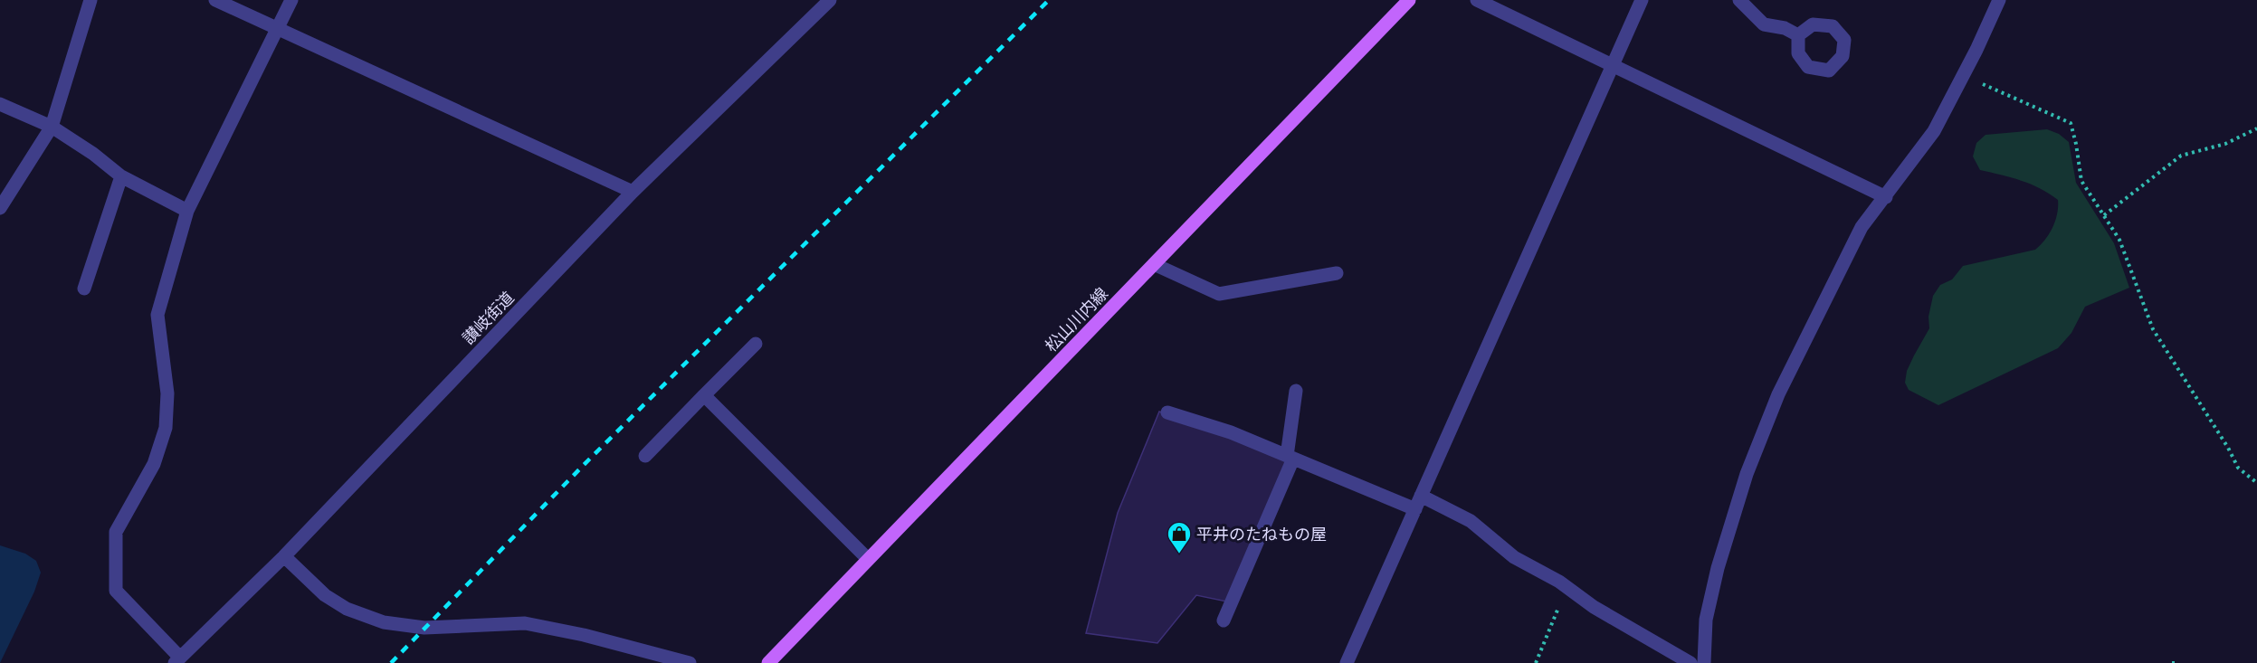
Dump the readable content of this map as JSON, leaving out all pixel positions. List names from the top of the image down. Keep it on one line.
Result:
{"streets":{"main road":["松山川内線"],"street":["讃岐街道"]},"places":{"shop":["平井のたねもの屋"]}}
